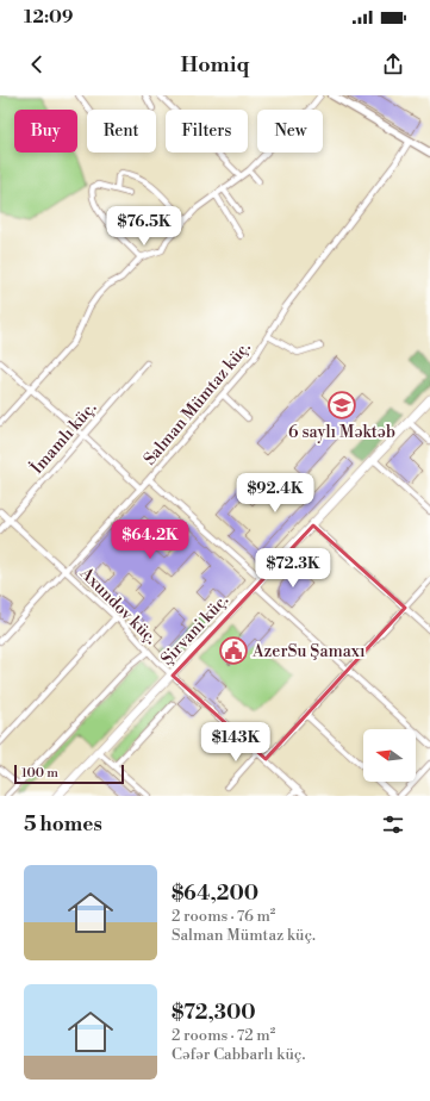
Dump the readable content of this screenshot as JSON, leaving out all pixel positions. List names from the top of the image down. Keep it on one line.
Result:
{"streets":{"main road":["Şirvani küç."],"street":["Salman Mümtaz küç.","İmamlı küç.","Axundov küç."]},"crossings":[["Salman Mümtaz küç.","Axundov küç."],["İmamlı küç.","Axundov küç."],["Axundov küç.","Şirvani küç."]],"places":{"school or university":["6 saylı Məktəb"],"public building":["AzerSu Şamaxı"]},"scale_bar":"100 m","north":"left","page":{"status":"12:09","header":"Homiq","chip":["Buy","Rent","Filters","New"],"price":["$76.5K","$92.4K","$64.2K","$72.3K","$143K"],"scale":"100 m","heading":"5 homes","list":[{"name":"$64,200","note":"2 rooms · 76 m² · Salman Mümtaz küç."},{"name":"$72,300","note":"2 rooms · 72 m² · Cəfər Cabbarlı küç."}]}}
